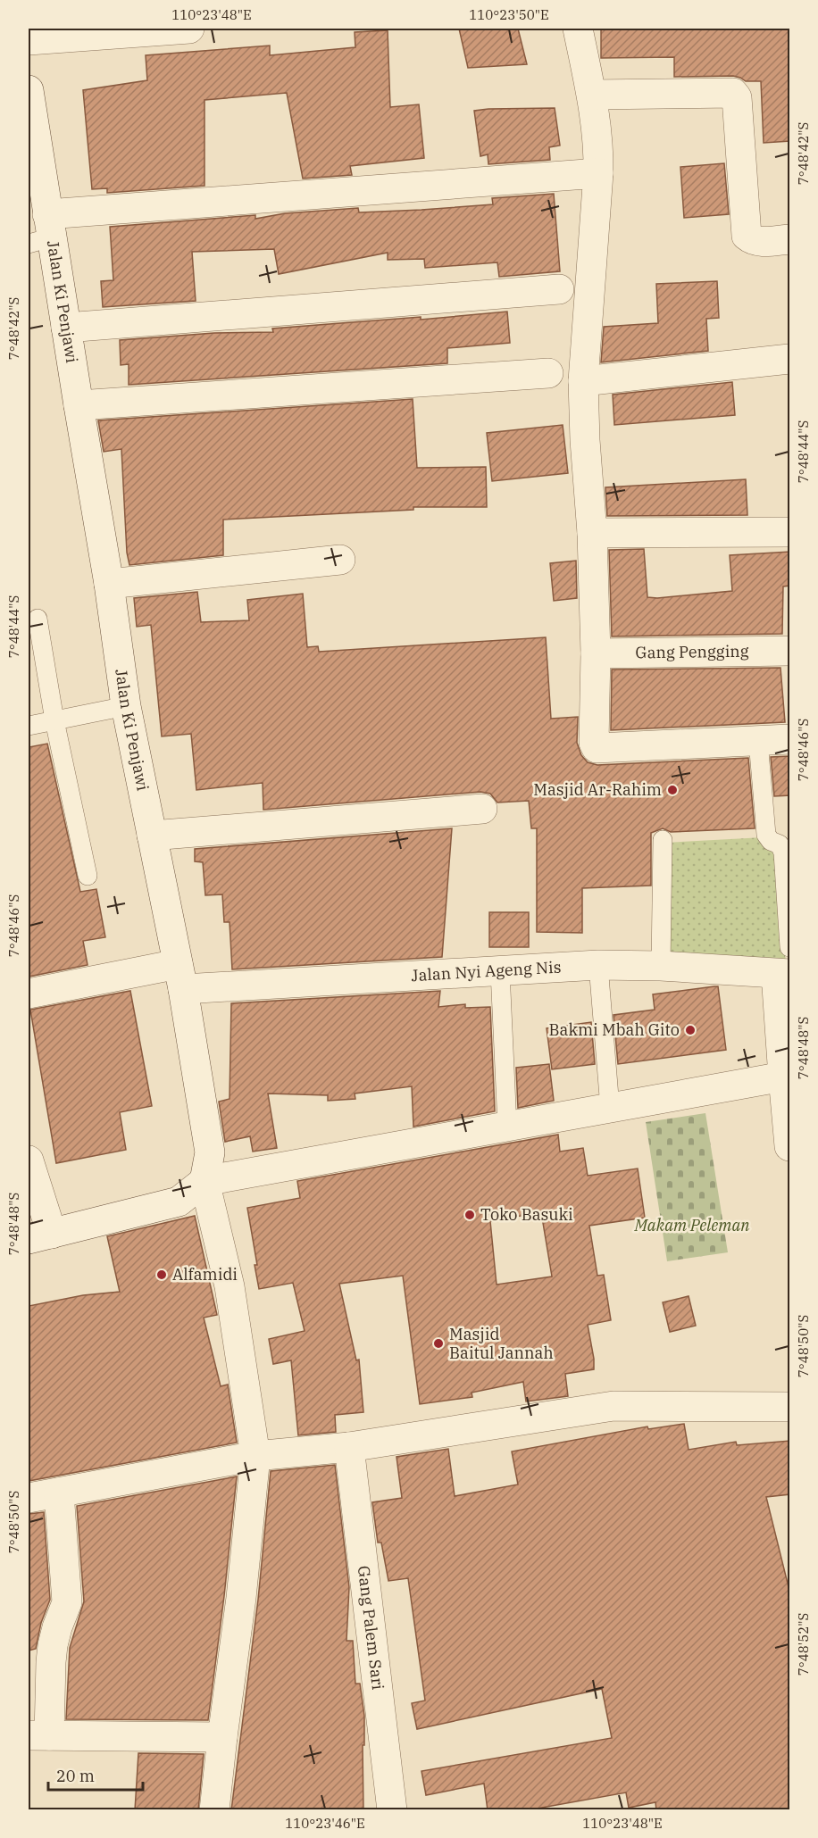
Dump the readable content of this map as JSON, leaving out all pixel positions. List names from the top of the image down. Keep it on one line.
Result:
{"streets":{"street":["Jalan Ki Penjawi","Gang Pengging","Jalan Nyi Ageng Nis","Gang Palem Sari"]},"crossings":[["Jalan Ki Penjawi","Jalan Nyi Ageng Nis"]],"parks":["Makam Peleman"],"places":["Masjid Ar-Rahim","Bakmi Mbah Gito","Toko Basuki","Alfamidi","Masjid Baitul Jannah"],"scale_bar":"20 m","coordinates":["110°23'48\"E","110°23'50\"E","7°48'42\"S","7°48'44\"S","7°48'46\"S","7°48'48\"S","7°48'50\"S","7°48'52\"S","110°23'46\"E"]}
